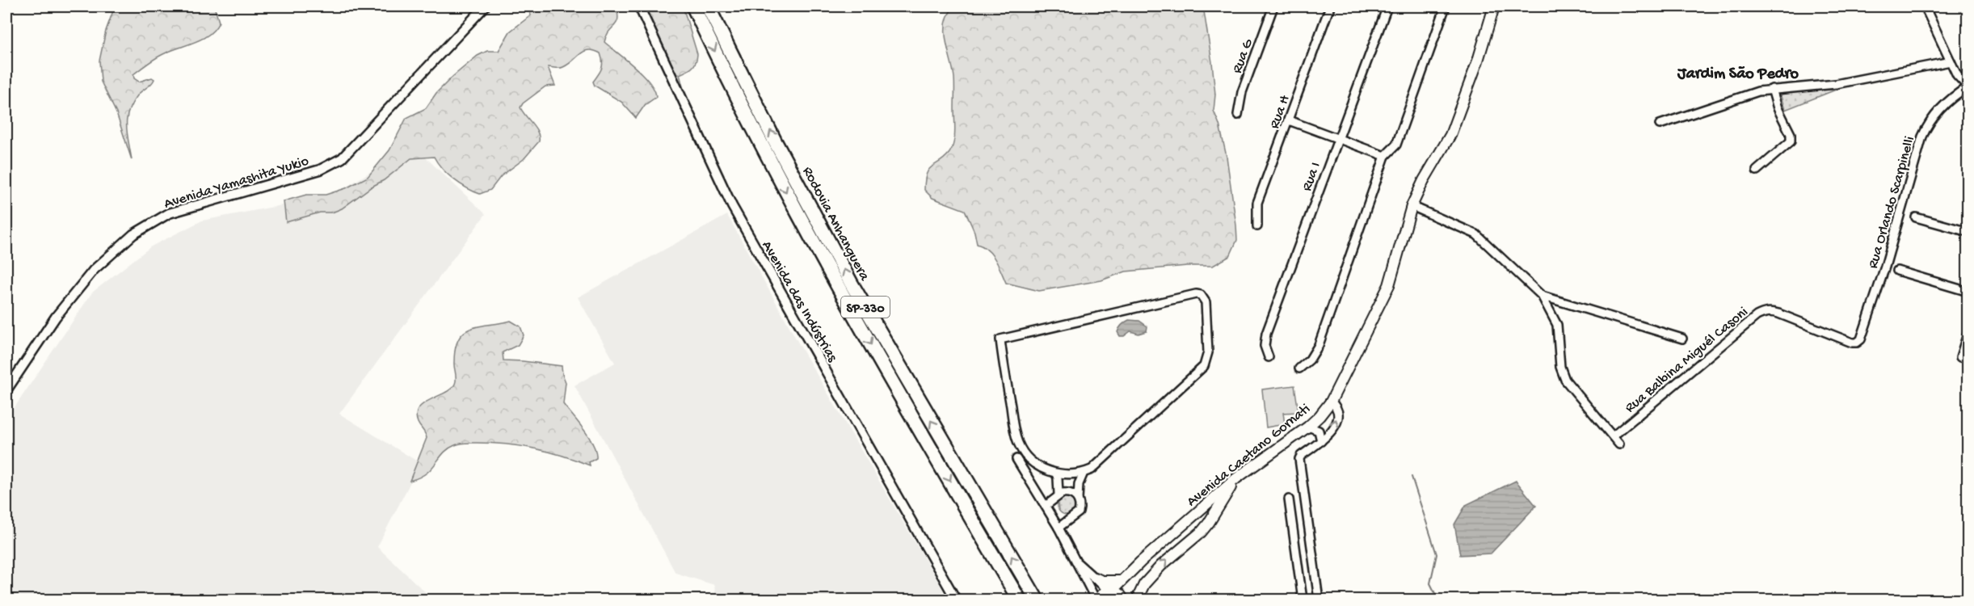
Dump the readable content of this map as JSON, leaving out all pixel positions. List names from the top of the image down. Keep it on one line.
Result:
{"streets":{"highway":["Rodovia Anhanguera","SP-330"],"main road":["Avenida Caetano Gornati"],"street":["Rua G","Rua H","Rua I","Avenida Yamashita Yukio","Rua Orlando Scarpinelli","Avenida das Indústrias","Rua Balbina Miguél Casoni"]},"crossings":[["Rua Orlando Scarpinelli","Rua Balbina Miguél Casoni"]],"districts":["Jardim São Pedro"]}
